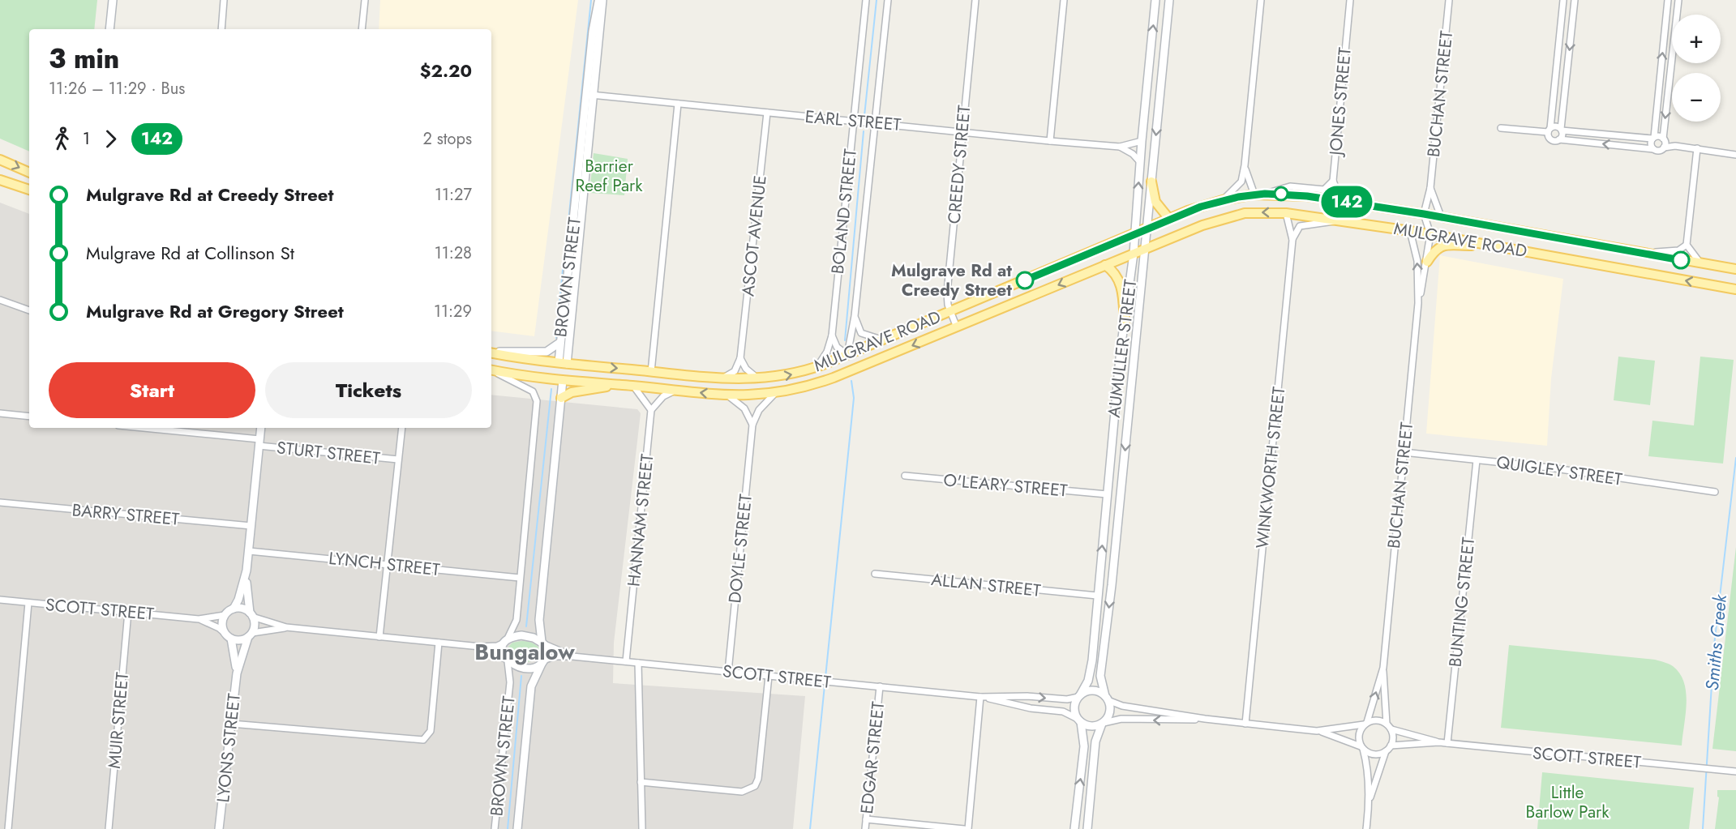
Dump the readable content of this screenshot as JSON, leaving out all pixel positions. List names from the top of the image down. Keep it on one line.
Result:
{"streets":{"main road":["MULGRAVE ROAD","BROWN STREET"],"street":["BUCHAN STREET","JONES STREET","EARL STREET","CREEDY STREET","BOLAND STREET","ASCOT AVENUE","AUMULLER STREET","STURT STREET","WINKWORTH STREET","QUIGLEY STREET","O'LEARY STREET","BARRY STREET","HANNAM STREET","DOYLE STREET","LYNCH STREET","ALLAN STREET","BUNTING STREET","SCOTT STREET","MUIR STREET","LYONS STREET","EDGAR STREET"]},"crossings":[["BUCHAN STREET","MULGRAVE ROAD"],["BUCHAN STREET","QUIGLEY STREET"],["BUCHAN STREET","SCOTT STREET"],["JONES STREET","MULGRAVE ROAD"],["EARL STREET","CREEDY STREET"],["EARL STREET","BOLAND STREET"],["EARL STREET","ASCOT AVENUE"],["EARL STREET","BROWN STREET"],["EARL STREET","AUMULLER STREET"],["CREEDY STREET","MULGRAVE ROAD"],["BOLAND STREET","MULGRAVE ROAD"],["MULGRAVE ROAD","BROWN STREET"],["MULGRAVE ROAD","AUMULLER STREET"],["MULGRAVE ROAD","WINKWORTH STREET"],["MULGRAVE ROAD","DOYLE STREET"],["BROWN STREET","SCOTT STREET"],["AUMULLER STREET","O'LEARY STREET"],["AUMULLER STREET","ALLAN STREET"],["AUMULLER STREET","SCOTT STREET"],["QUIGLEY STREET","BUNTING STREET"],["HANNAM STREET","SCOTT STREET"],["DOYLE STREET","SCOTT STREET"],["BUNTING STREET","SCOTT STREET"],["SCOTT STREET","MUIR STREET"],["SCOTT STREET","LYONS STREET"],["SCOTT STREET","EDGAR STREET"]],"districts":["Bungalow"],"water":["Smiths Creek"],"parks":["Barrier Reef Park","Little Barlow Park"],"places":["Mulgrave Rd at Creedy Street"],"lines":["bus line 142"],"page":{"on_map":"142","map_buttons":["+","−"],"heading":["3 min","11:26 – 11:29 · Bus","$2.20"],"legs":["1","142","2 stops"],"list":[{"name":"Mulgrave Rd at Creedy Street","value":"11:27"},{"name":"Mulgrave Rd at Collinson St","value":"11:28"},{"name":"Mulgrave Rd at Gregory Street","value":"11:29"}],"buttons":["Start","Tickets"]}}
